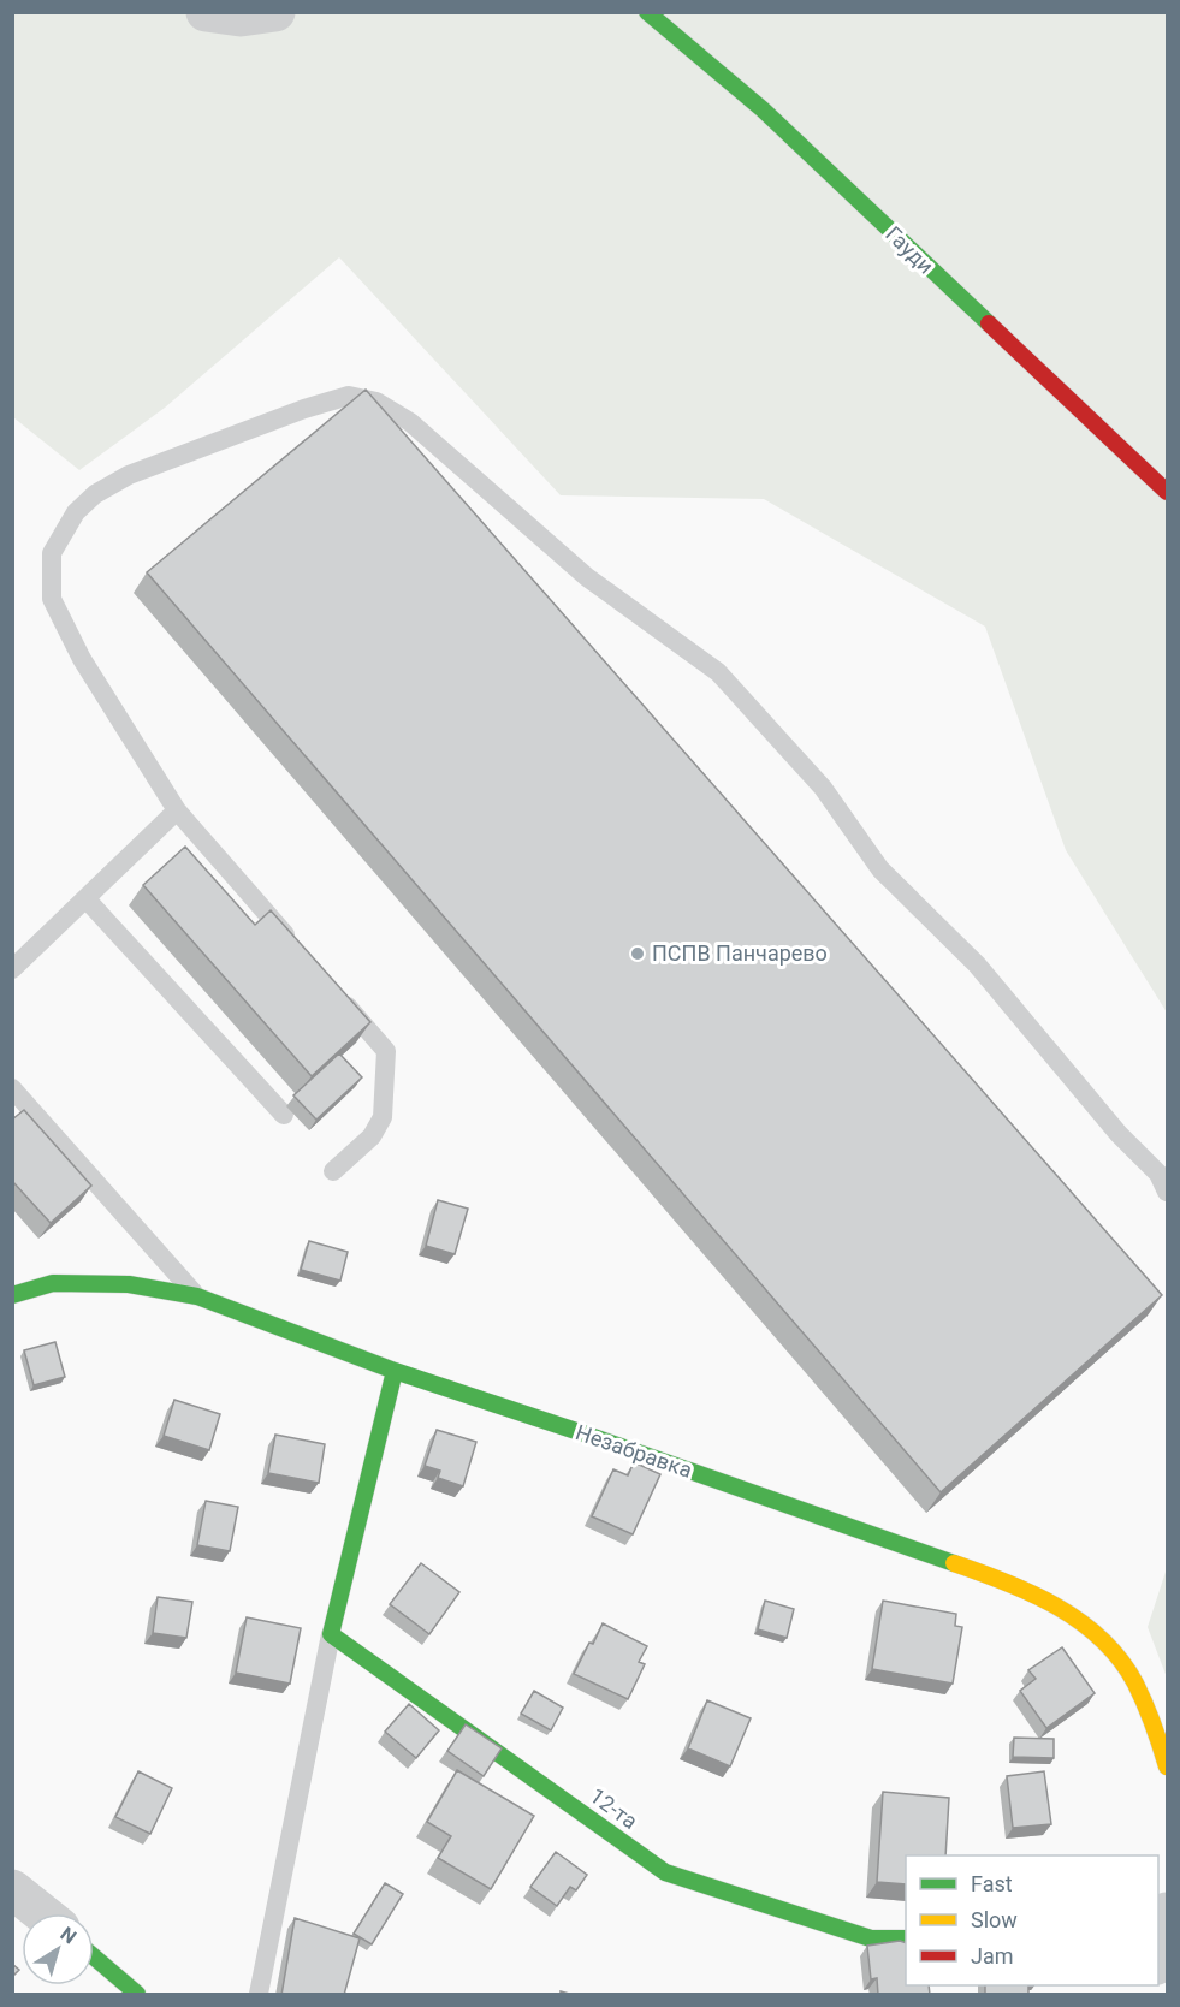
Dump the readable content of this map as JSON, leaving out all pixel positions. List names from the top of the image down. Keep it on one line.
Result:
{"streets":{"street":["Гауди","Незабравка","12-та"]},"places":["ПСПВ Панчарево"],"legend":["Fast","Slow","Jam"],"north":"top right"}
